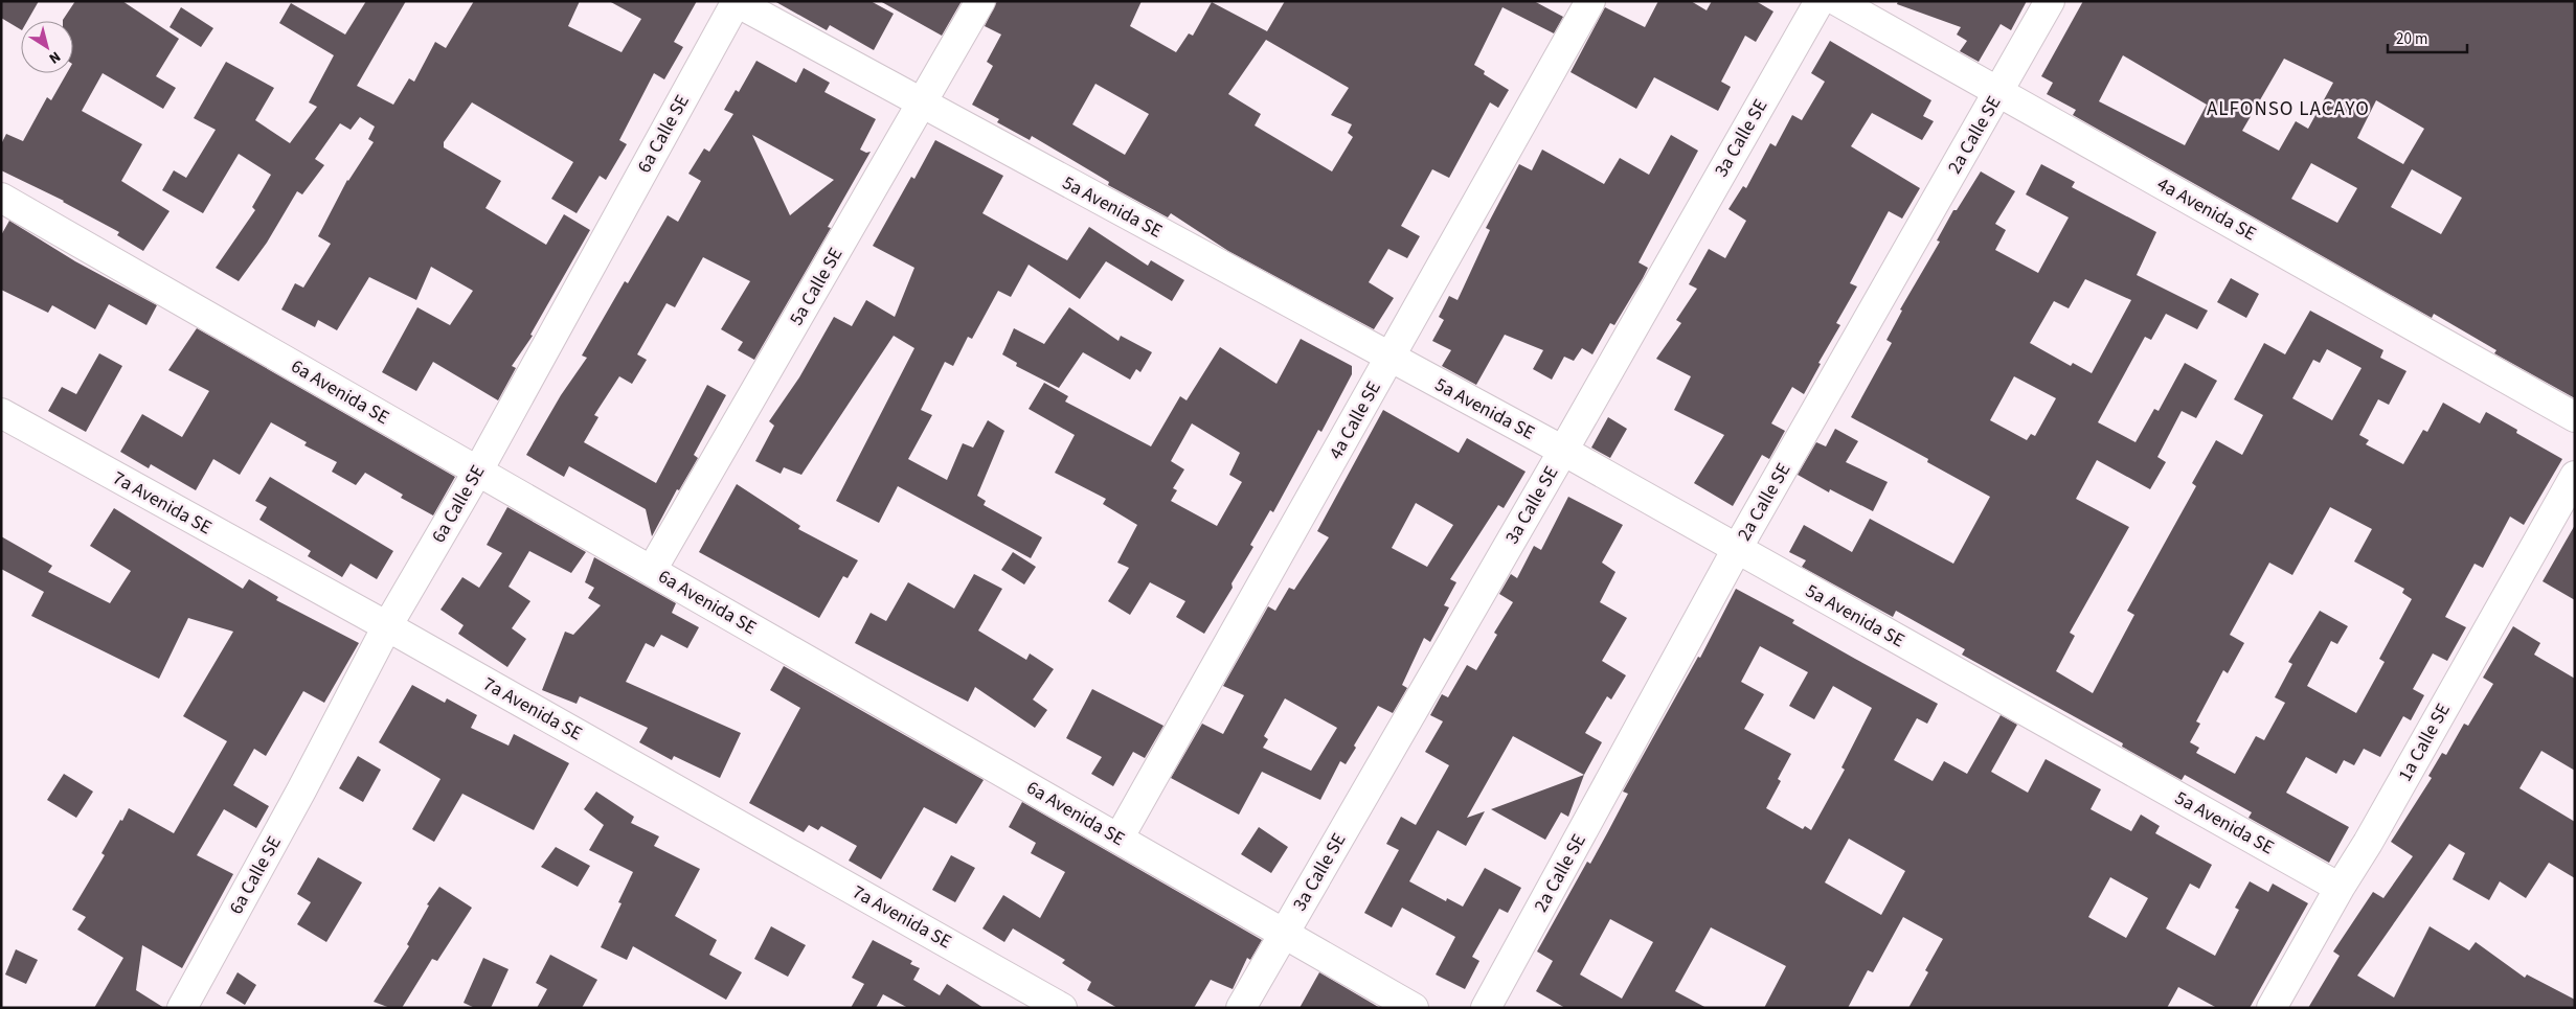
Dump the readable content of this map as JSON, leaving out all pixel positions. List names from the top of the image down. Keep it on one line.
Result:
{"streets":{"street":["6a Calle SE","2a Calle SE","3a Calle SE","5a Avenida SE","4a Avenida SE","5a Calle SE","6a Avenida SE","4a Calle SE","7a Avenida SE","1a Calle SE"]},"crossings":[["6a Calle SE","5a Avenida SE"],["6a Calle SE","6a Avenida SE"],["6a Calle SE","7a Avenida SE"],["2a Calle SE","5a Avenida SE"],["2a Calle SE","4a Avenida SE"],["3a Calle SE","5a Avenida SE"],["3a Calle SE","6a Avenida SE"],["5a Avenida SE","5a Calle SE"],["5a Avenida SE","4a Calle SE"],["5a Avenida SE","1a Calle SE"],["5a Calle SE","6a Avenida SE"],["6a Avenida SE","4a Calle SE"]],"districts":["ALFONSO LACAYO"],"scale_bar":"20 m","north":"bottom right"}
